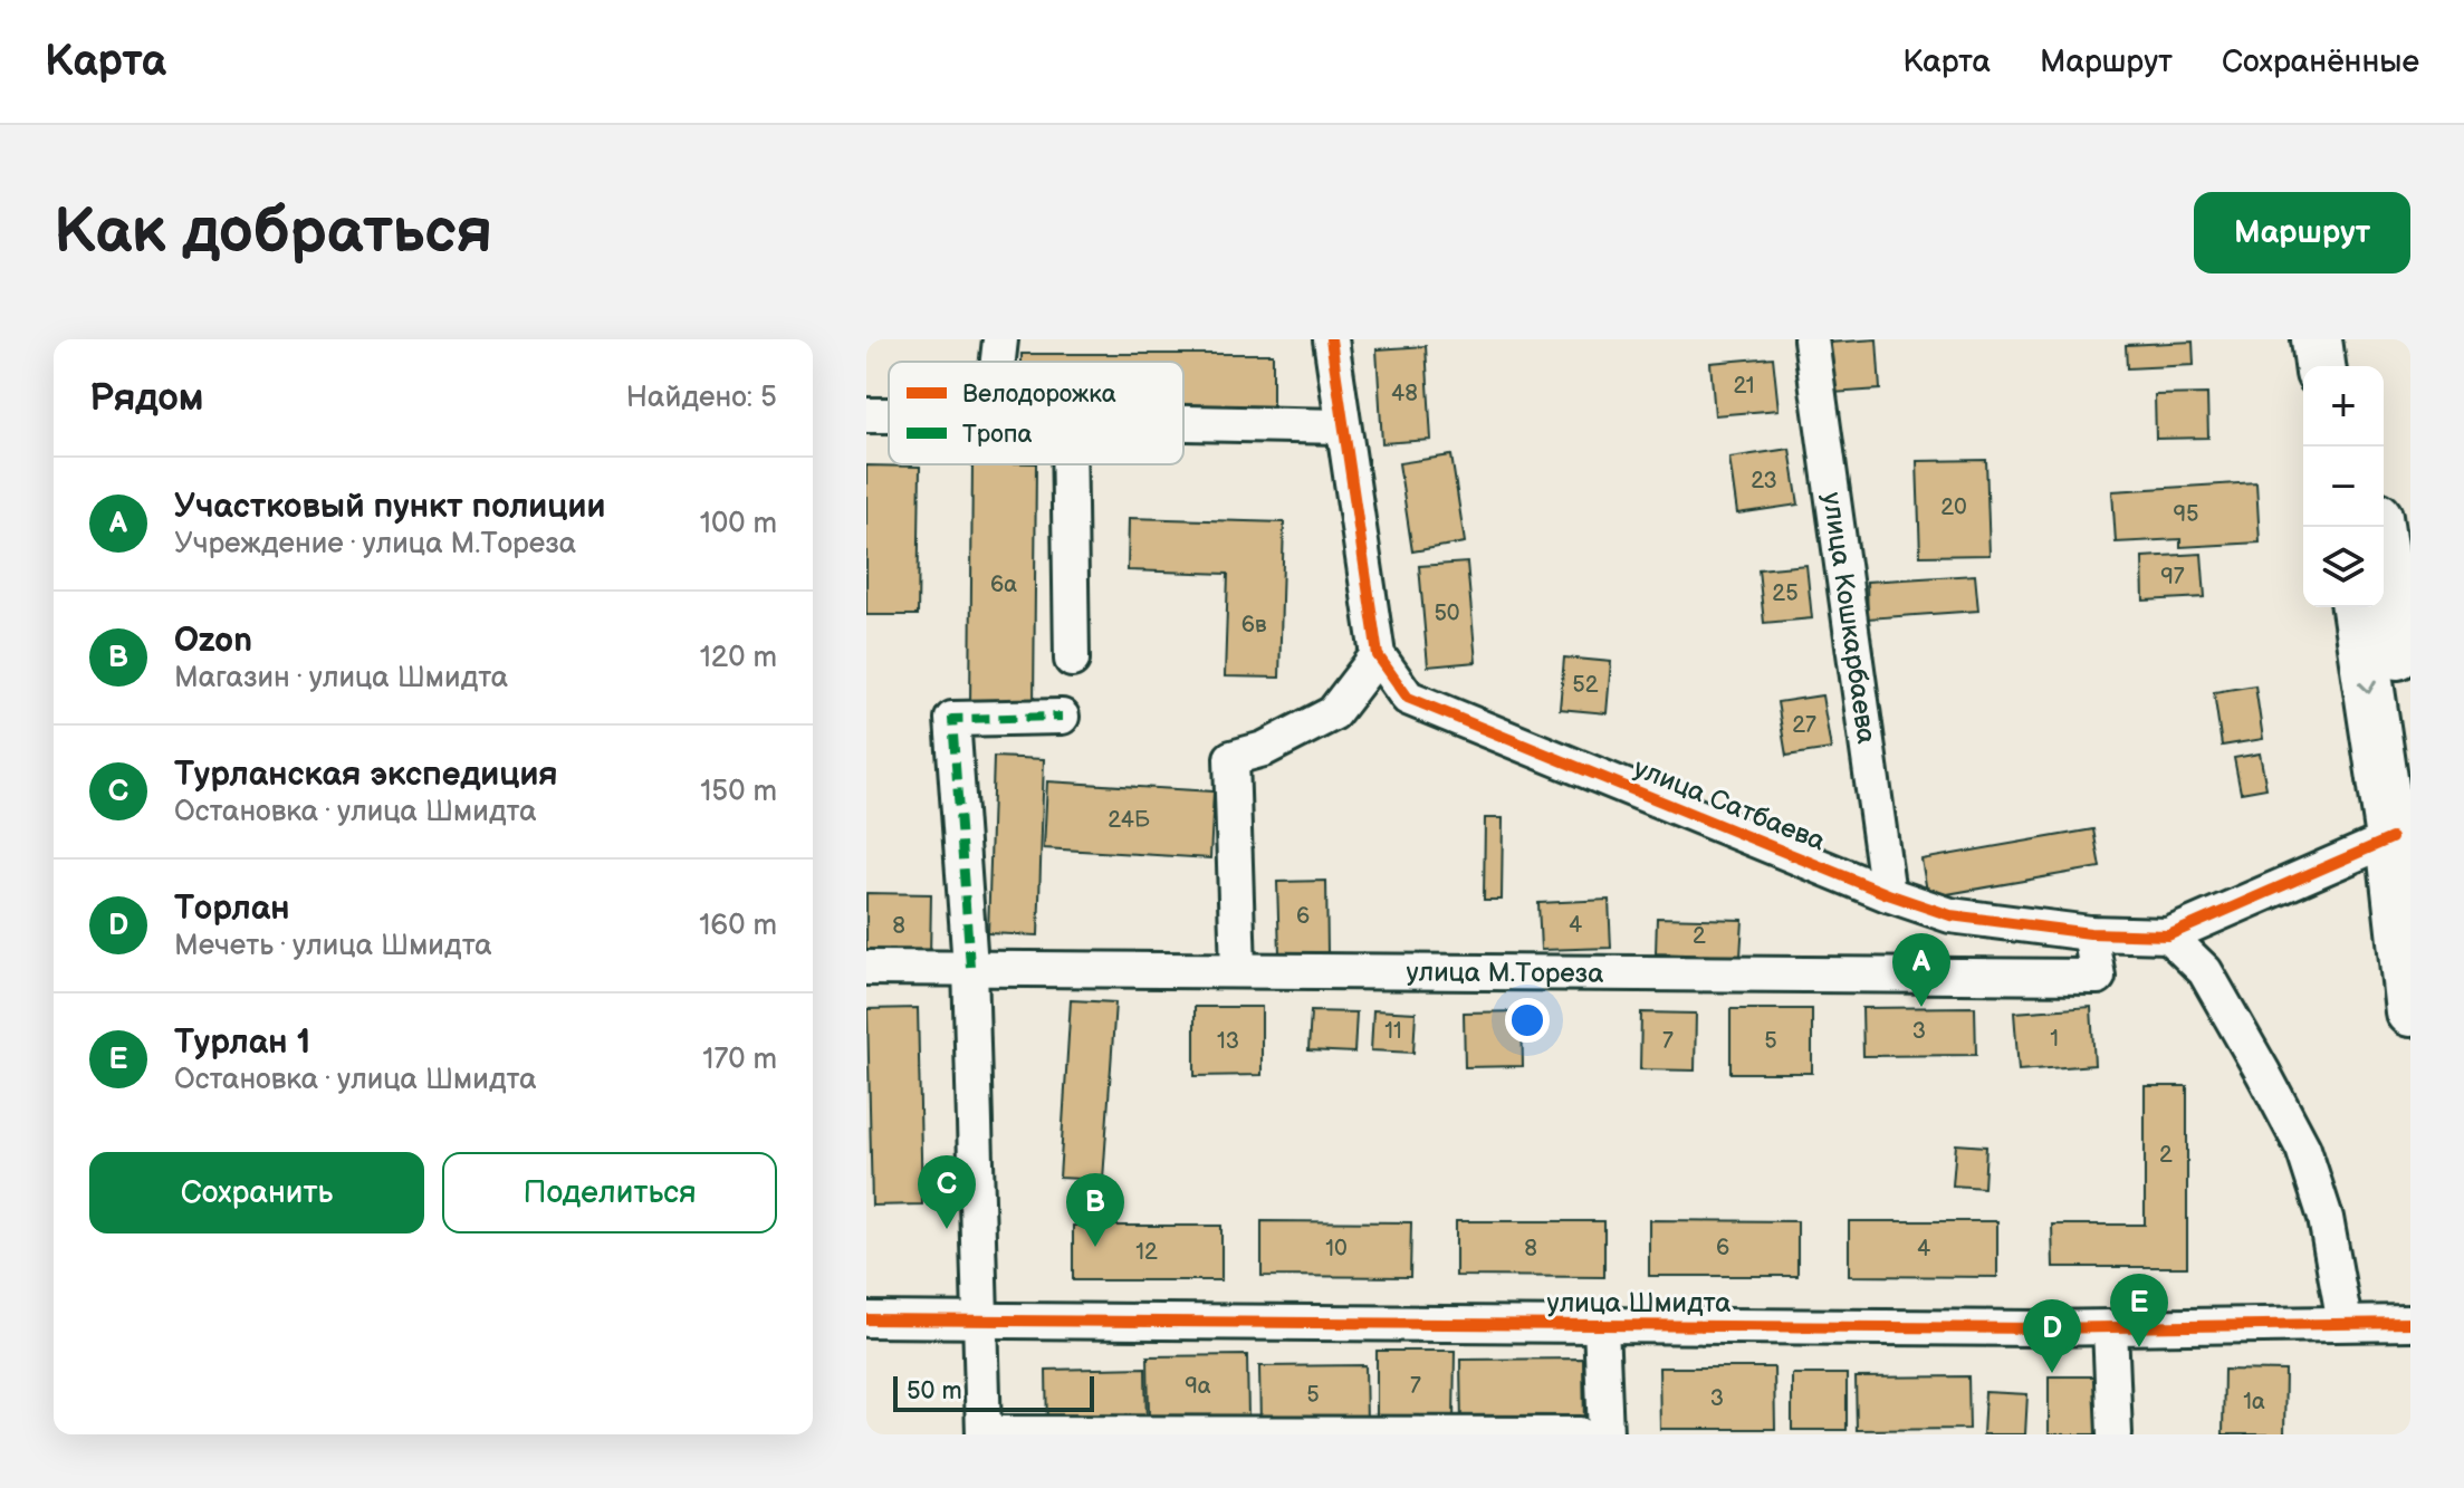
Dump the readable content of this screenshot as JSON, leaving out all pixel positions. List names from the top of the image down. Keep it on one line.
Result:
{"streets":{"street":["улица Кошкарбаева","улица Сатбаева","улица М.Тореза","улица Шмидта"]},"crossings":[["улица Кошкарбаева","улица Сатбаева"],["улица Сатбаева","улица М.Тореза"]],"house_numbers":["21","48","23","20","95","97","6а","25","50","6в","52","27","24Б","6","4","8","2","11","3","1","13","7","5","2","6","10","8","4","12","9а","7","5","3","1а"],"legend":["Велодорожка","Тропа"],"scale_bar":"50 m","page":{"header":"Карта","nav":["Карта","Маршрут","Сохранённые"],"buttons":["Маршрут",["Сохранить","Поделиться"]],"title":"Как добраться","heading":["Рядом","Найдено: 5"],"map_buttons":["+","−"],"list":[{"mark":"A","name":"Участковый пункт полиции","note":"Учреждение · улица М.Тореза","value":"100 m"},{"mark":"B","name":"Ozon","note":"Магазин · улица Шмидта","value":"120 m"},{"mark":"C","name":"Турланская экспедиция","note":"Остановка · улица Шмидта","value":"150 m"},{"mark":"D","name":"Торлан","note":"Мечеть · улица Шмидта","value":"160 m"},{"mark":"E","name":"Турлан 1","note":"Остановка · улица Шмидта","value":"170 m"}],"pins":["A","C","B","E","D"],"scale":"50 m"}}
